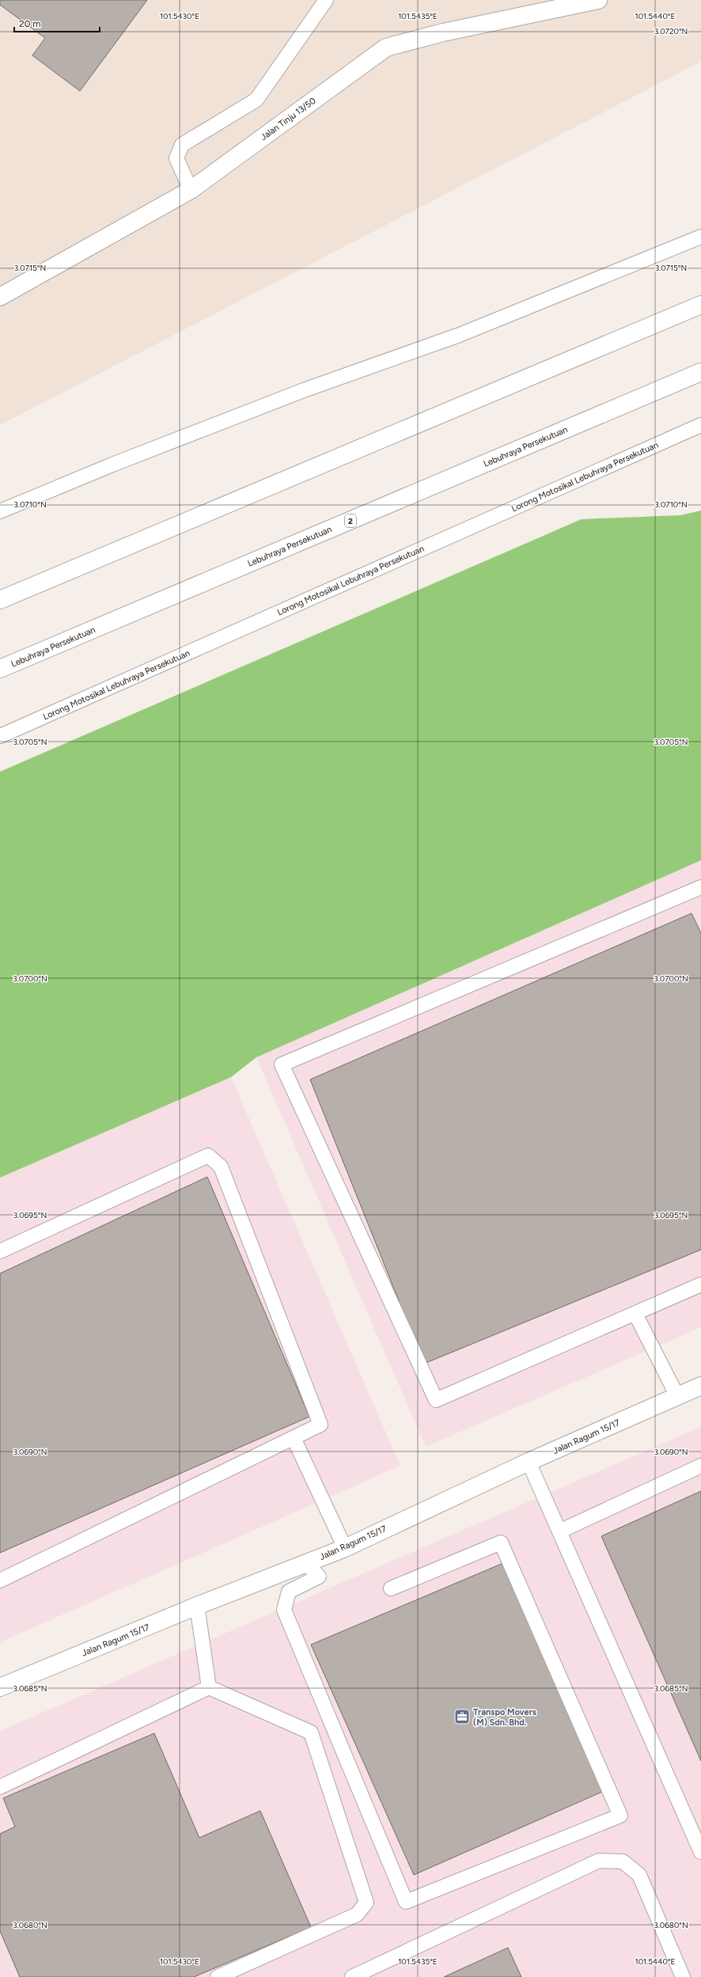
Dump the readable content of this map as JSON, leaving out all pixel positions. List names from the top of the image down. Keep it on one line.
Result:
{"streets":{"main road":["Jalan Tinju 13/50","Lebuhraya Persekutuan","2","Jalan Ragum 15/17"],"lane":["Lorong Motosikal Lebuhraya Persekutuan"]},"places":{"office":["Transpo Movers (M) Sdn. Bhd."]},"scale_bar":"20 m","coordinates":["101.5430°E","101.5435°E","101.5440°E","3.0720°N","3.0715°N","3.0710°N","3.0705°N","3.0700°N","3.0695°N","3.0690°N","3.0685°N","3.0680°N"]}
